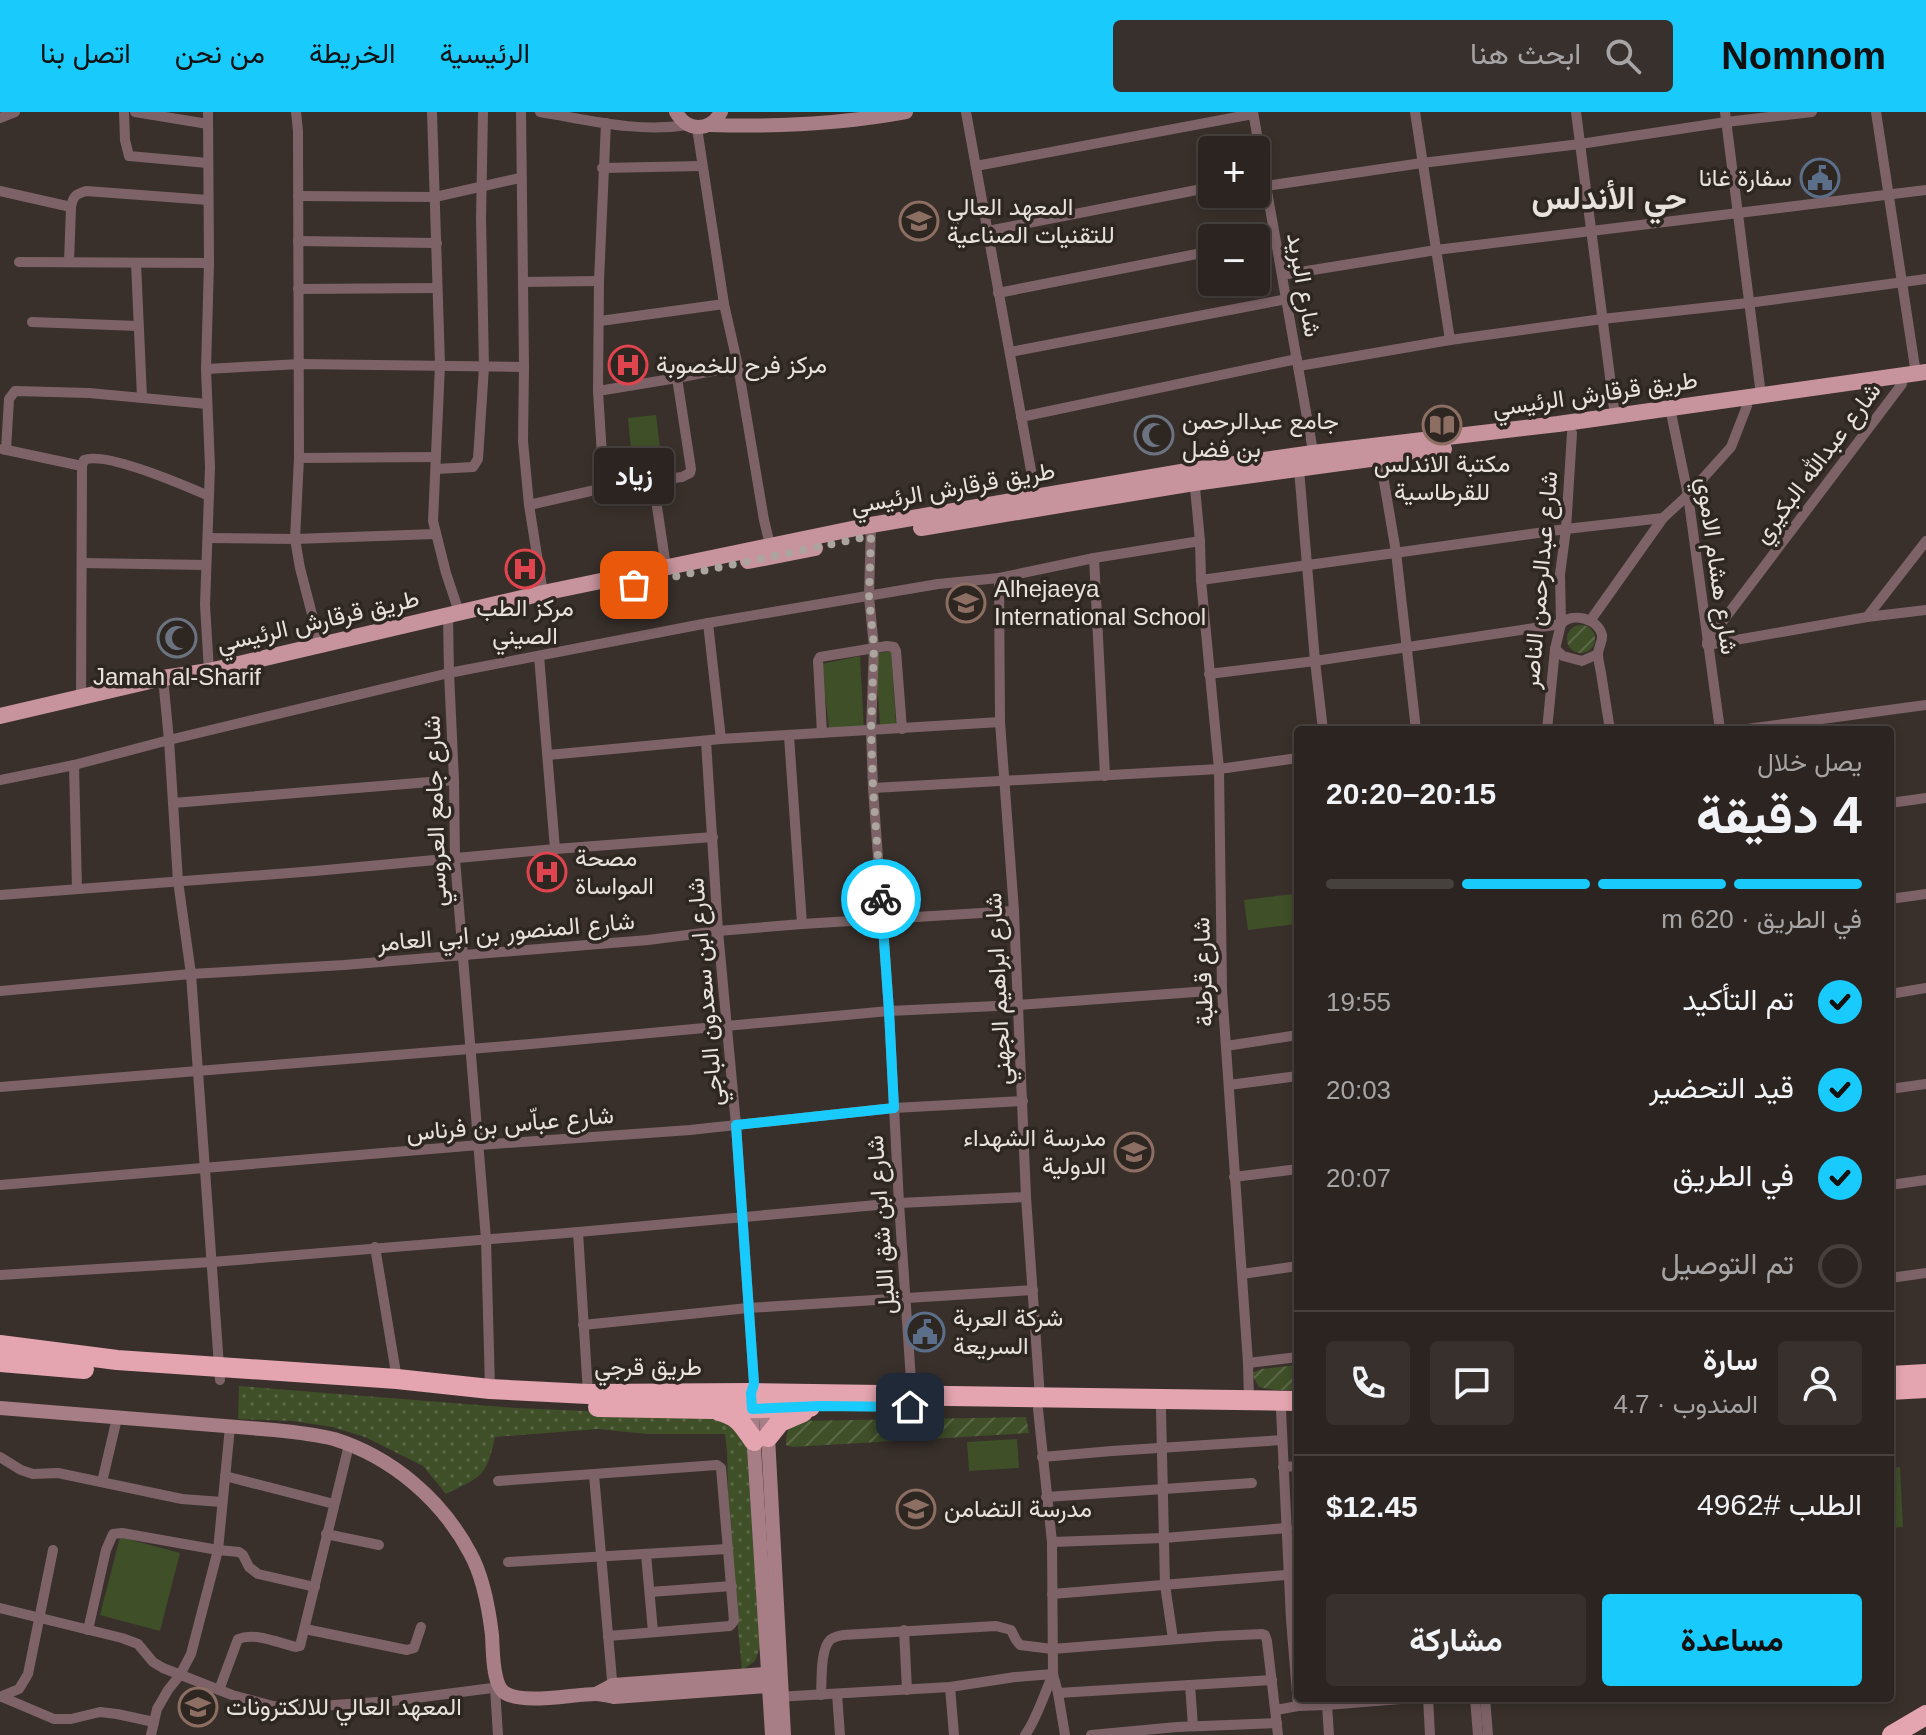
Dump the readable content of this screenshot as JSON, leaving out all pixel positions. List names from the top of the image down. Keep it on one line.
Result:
{"streets":{"highway":["طريق قرجي"],"main road":["طريق قرقارش الرئيسي"],"street":["شارع البريد","شارع عبدالله البكيري","شارع هشام الاموي","شارع عبدالرحمن الناصر","شارع جامع العروسي","شارع المنصور بن ابي العامر","شارع قرطبة","شارع ابراهيم الجهني","شارع ابن سعدون الباجي","شارع عباّس بن فرناس","شارع ابن شق الليل"]},"crossings":[["شارع البريد","طريق قرقارش الرئيسي"],["طريق قرقارش الرئيسي","شارع عبدالله البكيري"],["طريق قرقارش الرئيسي","شارع هشام الاموي"],["طريق قرقارش الرئيسي","شارع عبدالرحمن الناصر"],["طريق قرقارش الرئيسي","شارع جامع العروسي"],["طريق قرقارش الرئيسي","شارع قرطبة"],["طريق قرقارش الرئيسي","شارع ابن شق الليل"],["شارع عبدالله البكيري","شارع هشام الاموي"],["شارع جامع العروسي","شارع المنصور بن ابي العامر"],["شارع جامع العروسي","شارع عباّس بن فرناس"],["شارع جامع العروسي","طريق قرجي"],["شارع المنصور بن ابي العامر","شارع ابراهيم الجهني"],["شارع المنصور بن ابي العامر","شارع ابن سعدون الباجي"],["شارع المنصور بن ابي العامر","شارع ابن شق الليل"],["شارع قرطبة","طريق قرجي"],["شارع ابراهيم الجهني","شارع عباّس بن فرناس"],["شارع ابراهيم الجهني","طريق قرجي"],["شارع ابن سعدون الباجي","شارع عباّس بن فرناس"],["شارع ابن سعدون الباجي","طريق قرجي"],["شارع عباّس بن فرناس","شارع ابن شق الليل"],["شارع ابن شق الليل","طريق قرجي"]],"districts":["حي الأندلس"],"places":{"public building":["سفارة غانا","شركة العربة السريعة"],"school or university":["المعهد العالي للتقنيات الصناعية","Alhejaeya International School","مدرسة الشهداء الدولية","مدرسة التضامن","المعهد العالي للالكترونات"],"hospital":["مركز فرح للخصوبة","مركز الطب الصيني","مصحة المواساة"],"library":["مكتبة الاندلس للقرطاسية"],"mosque":["جامع عبدالرحمن بن فضل","Jamah al-Sharif"],"other":["زياد"]},"page":{"header":"Nomnom","search":"ابحث هنا","nav":["الرئيسية","الخريطة","من نحن","اتصل بنا"],"map_buttons":["+","−"],"bubble":"زياد","heading":["4 دقيقة","يصل خلال","20:15–20:20"],"panel":["سارة","المندوب · 4.7","الطلب #4962","$12.45"],"bar":"في الطريق · 620 m","list":[["تم التأكيد","19:55"],["قيد التحضير","20:03"],["في الطريق","20:07"],"تم التوصيل"],"buttons":["مساعدة","مشاركة"]}}
